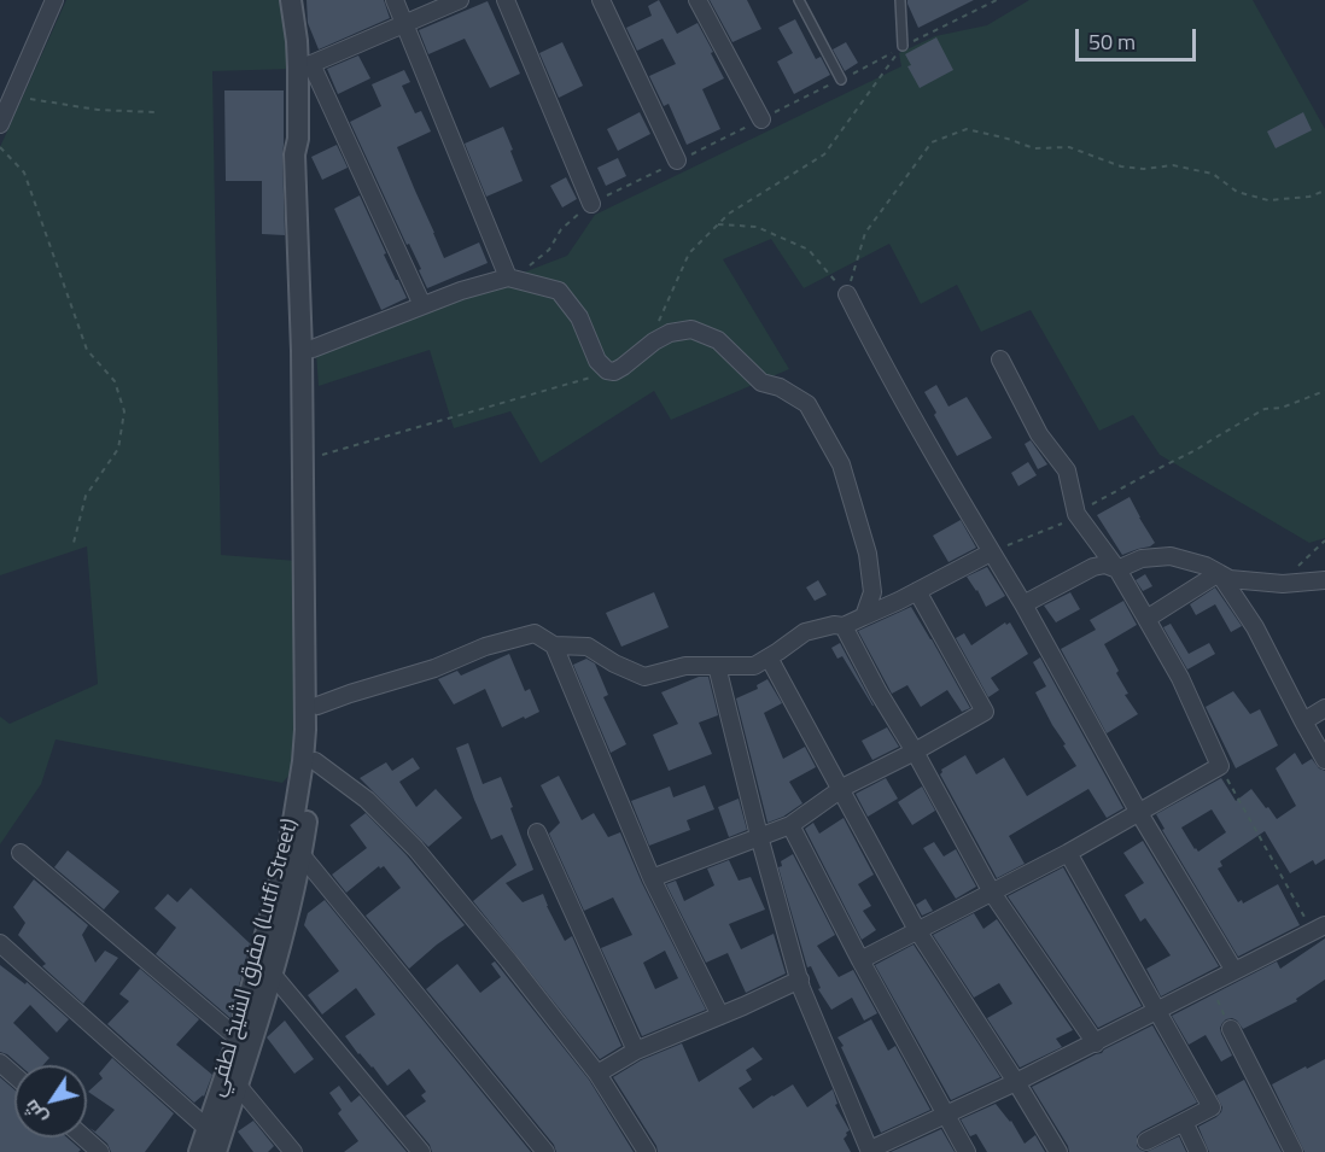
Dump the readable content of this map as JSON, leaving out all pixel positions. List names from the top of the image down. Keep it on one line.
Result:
{"streets":{"street":["مفرق الشيخ لطفي (Lutfi Street)"]},"scale_bar":"50 m","north":"bottom left"}
